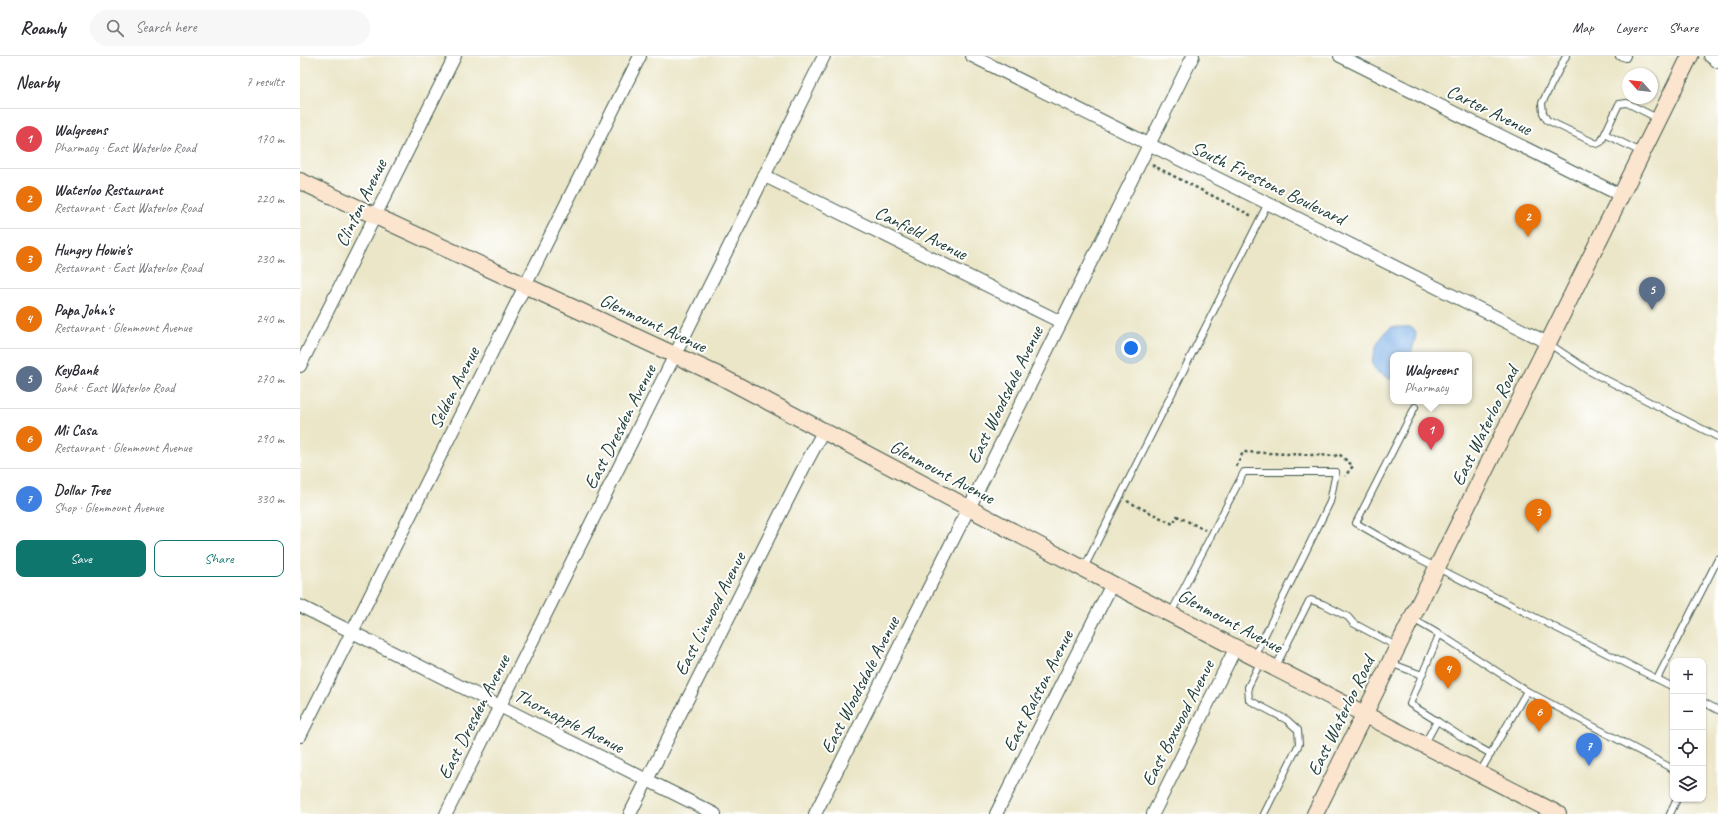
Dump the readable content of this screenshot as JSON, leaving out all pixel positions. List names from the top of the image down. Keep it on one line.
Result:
{"streets":{"street":["Carter Avenue","South Firestone Boulevard","Clinton Avenue","Canfield Avenue","Glenmount Avenue","Selden Avenue","East Woodsdale Avenue","East Waterloo Road","East Dresden Avenue","East Linwood Avenue","East Ralston Avenue","Thornapple Avenue","East Boxwood Avenue"]},"crossings":[["Carter Avenue","East Waterloo Road"],["South Firestone Boulevard","East Woodsdale Avenue"],["South Firestone Boulevard","East Waterloo Road"],["Clinton Avenue","Glenmount Avenue"],["Canfield Avenue","East Woodsdale Avenue"],["Canfield Avenue","East Dresden Avenue"],["Glenmount Avenue","Selden Avenue"],["Glenmount Avenue","East Woodsdale Avenue"],["Glenmount Avenue","East Waterloo Road"],["Glenmount Avenue","East Dresden Avenue"],["Glenmount Avenue","East Linwood Avenue"],["Glenmount Avenue","East Ralston Avenue"],["Glenmount Avenue","East Boxwood Avenue"],["Selden Avenue","Thornapple Avenue"],["East Dresden Avenue","Thornapple Avenue"],["East Linwood Avenue","Thornapple Avenue"]],"north":"top left","page":{"header":"Roamly","search":"Search here","nav":["Map","Layers","Share"],"heading":["Nearby","7 results"],"list":[{"mark":"1","name":"Walgreens","note":"Pharmacy · East Waterloo Road","value":"170 m"},{"mark":"2","name":"Waterloo Restaurant","note":"Restaurant · East Waterloo Road","value":"220 m"},{"mark":"3","name":"Hungry Howie's","note":"Restaurant · East Waterloo Road","value":"230 m"},{"mark":"4","name":"Papa John's","note":"Restaurant · Glenmount Avenue","value":"240 m"},{"mark":"5","name":"KeyBank","note":"Bank · East Waterloo Road","value":"270 m"},{"mark":"6","name":"Mi Casa","note":"Restaurant · Glenmount Avenue","value":"290 m"},{"mark":"7","name":"Dollar Tree","note":"Shop · Glenmount Avenue","value":"330 m"}],"pins":["2","5","1","3","4","6","7"],"popup":["Walgreens","Pharmacy"],"buttons":["Save","Share"],"map_buttons":["+","−"]}}
